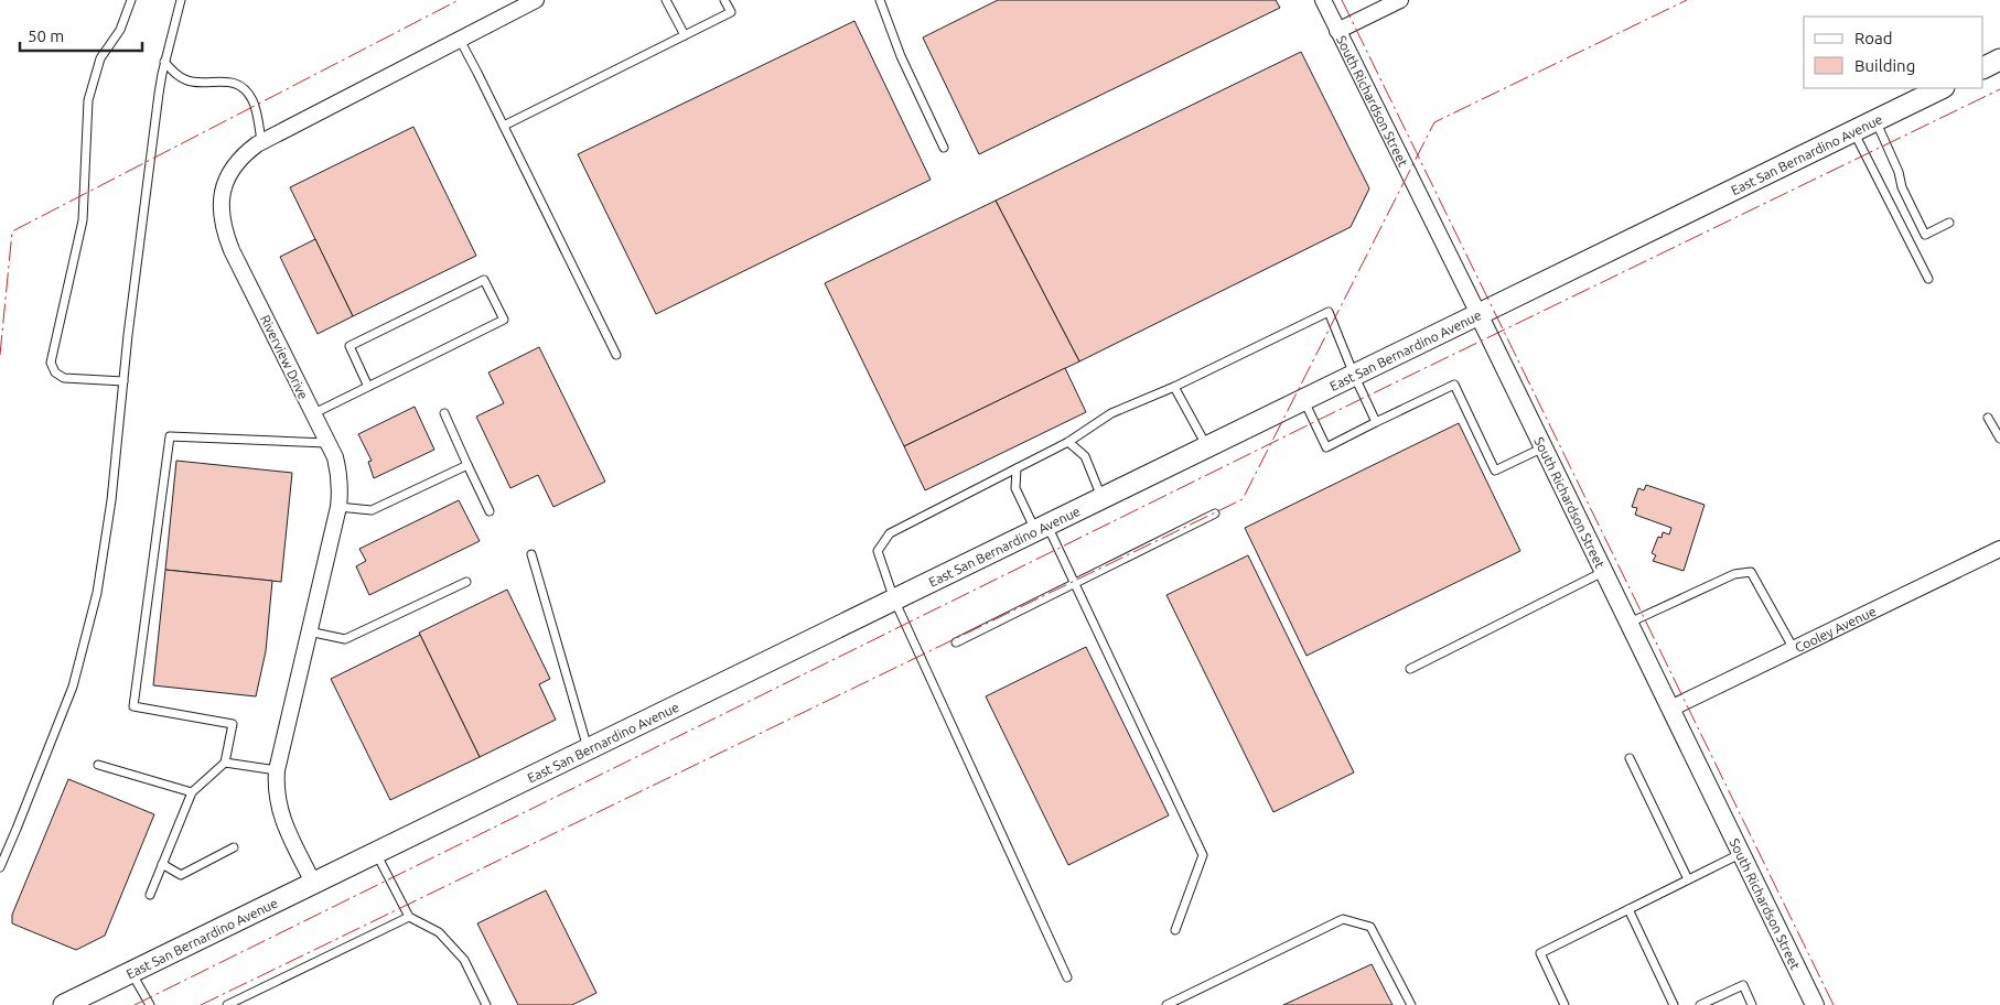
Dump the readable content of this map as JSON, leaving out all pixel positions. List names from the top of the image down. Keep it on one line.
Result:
{"streets":{"main road":["East San Bernardino Avenue"],"street":["South Richardson Street","Riverview Drive","Cooley Avenue"]},"crossings":[["South Richardson Street","East San Bernardino Avenue"],["South Richardson Street","Cooley Avenue"],["East San Bernardino Avenue","Riverview Drive"]],"legend":["Road","Building"],"scale_bar":"50 m"}
